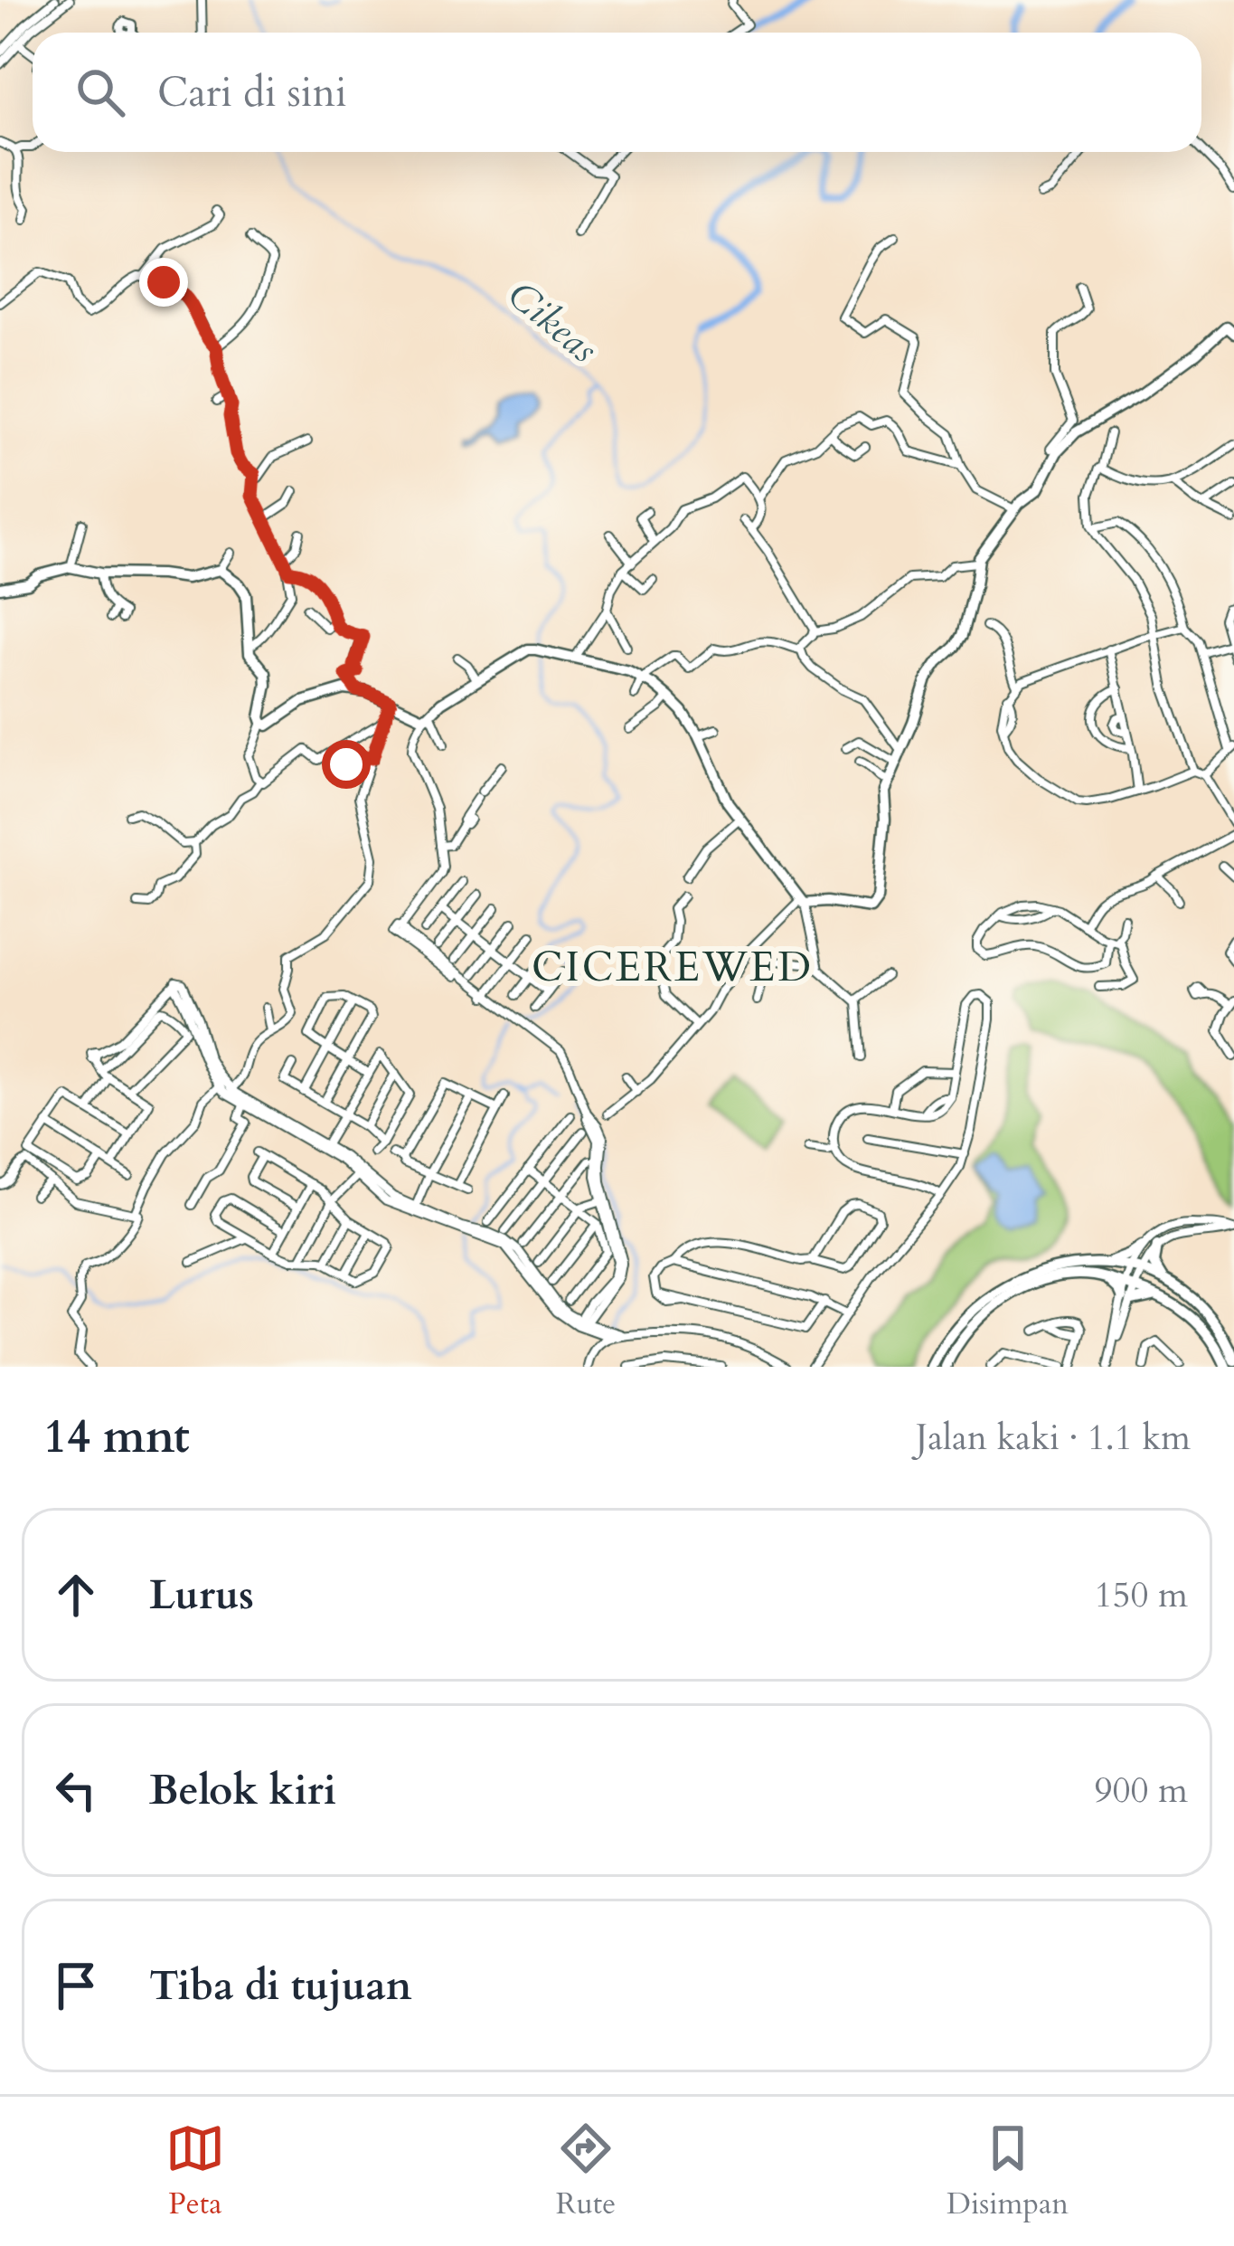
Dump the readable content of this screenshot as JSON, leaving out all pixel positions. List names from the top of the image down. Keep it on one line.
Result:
{"districts":["CICEREWED"],"water":["Cikeas"],"page":{"search":"Cari di sini","heading":["14 mnt","Jalan kaki · 1.1 km"],"list":[["Lurus","150 m"],["Belok kiri","900 m"],"Tiba di tujuan"],"nav":["Peta","Rute","Disimpan"]}}
